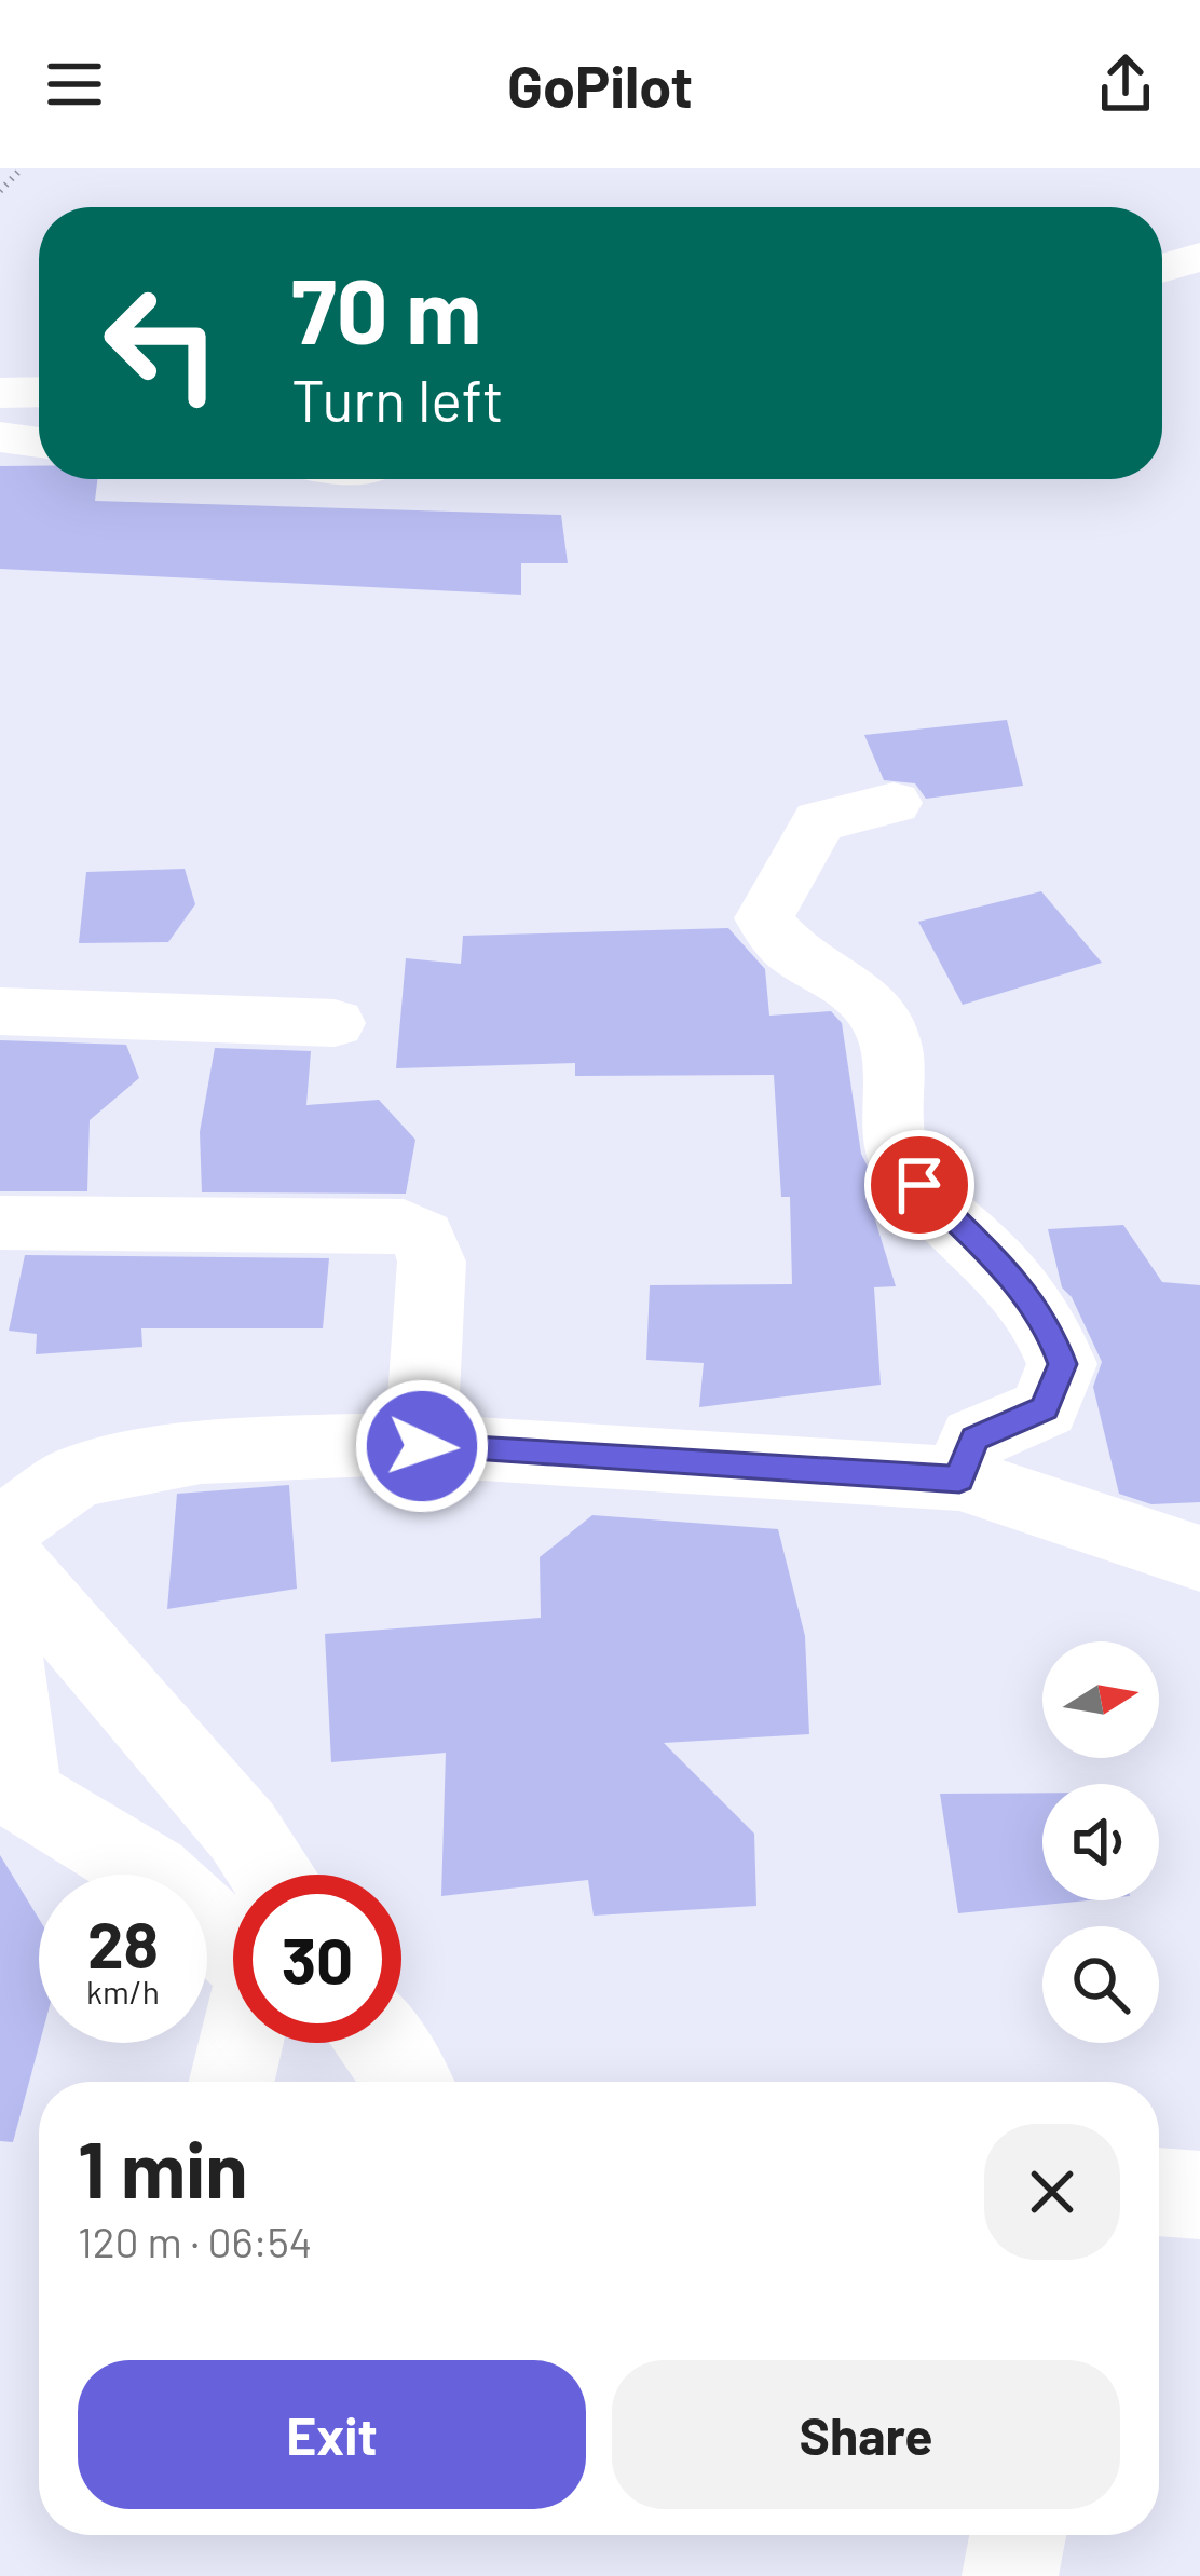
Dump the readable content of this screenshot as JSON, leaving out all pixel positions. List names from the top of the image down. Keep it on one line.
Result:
{"north":"right","page":{"header":"GoPilot","turn":["70 m","Turn left"],"speed":"28 km/h","limit":"30","heading":["1 min","120 m · 06:54"],"buttons":["Exit","Share"]}}
